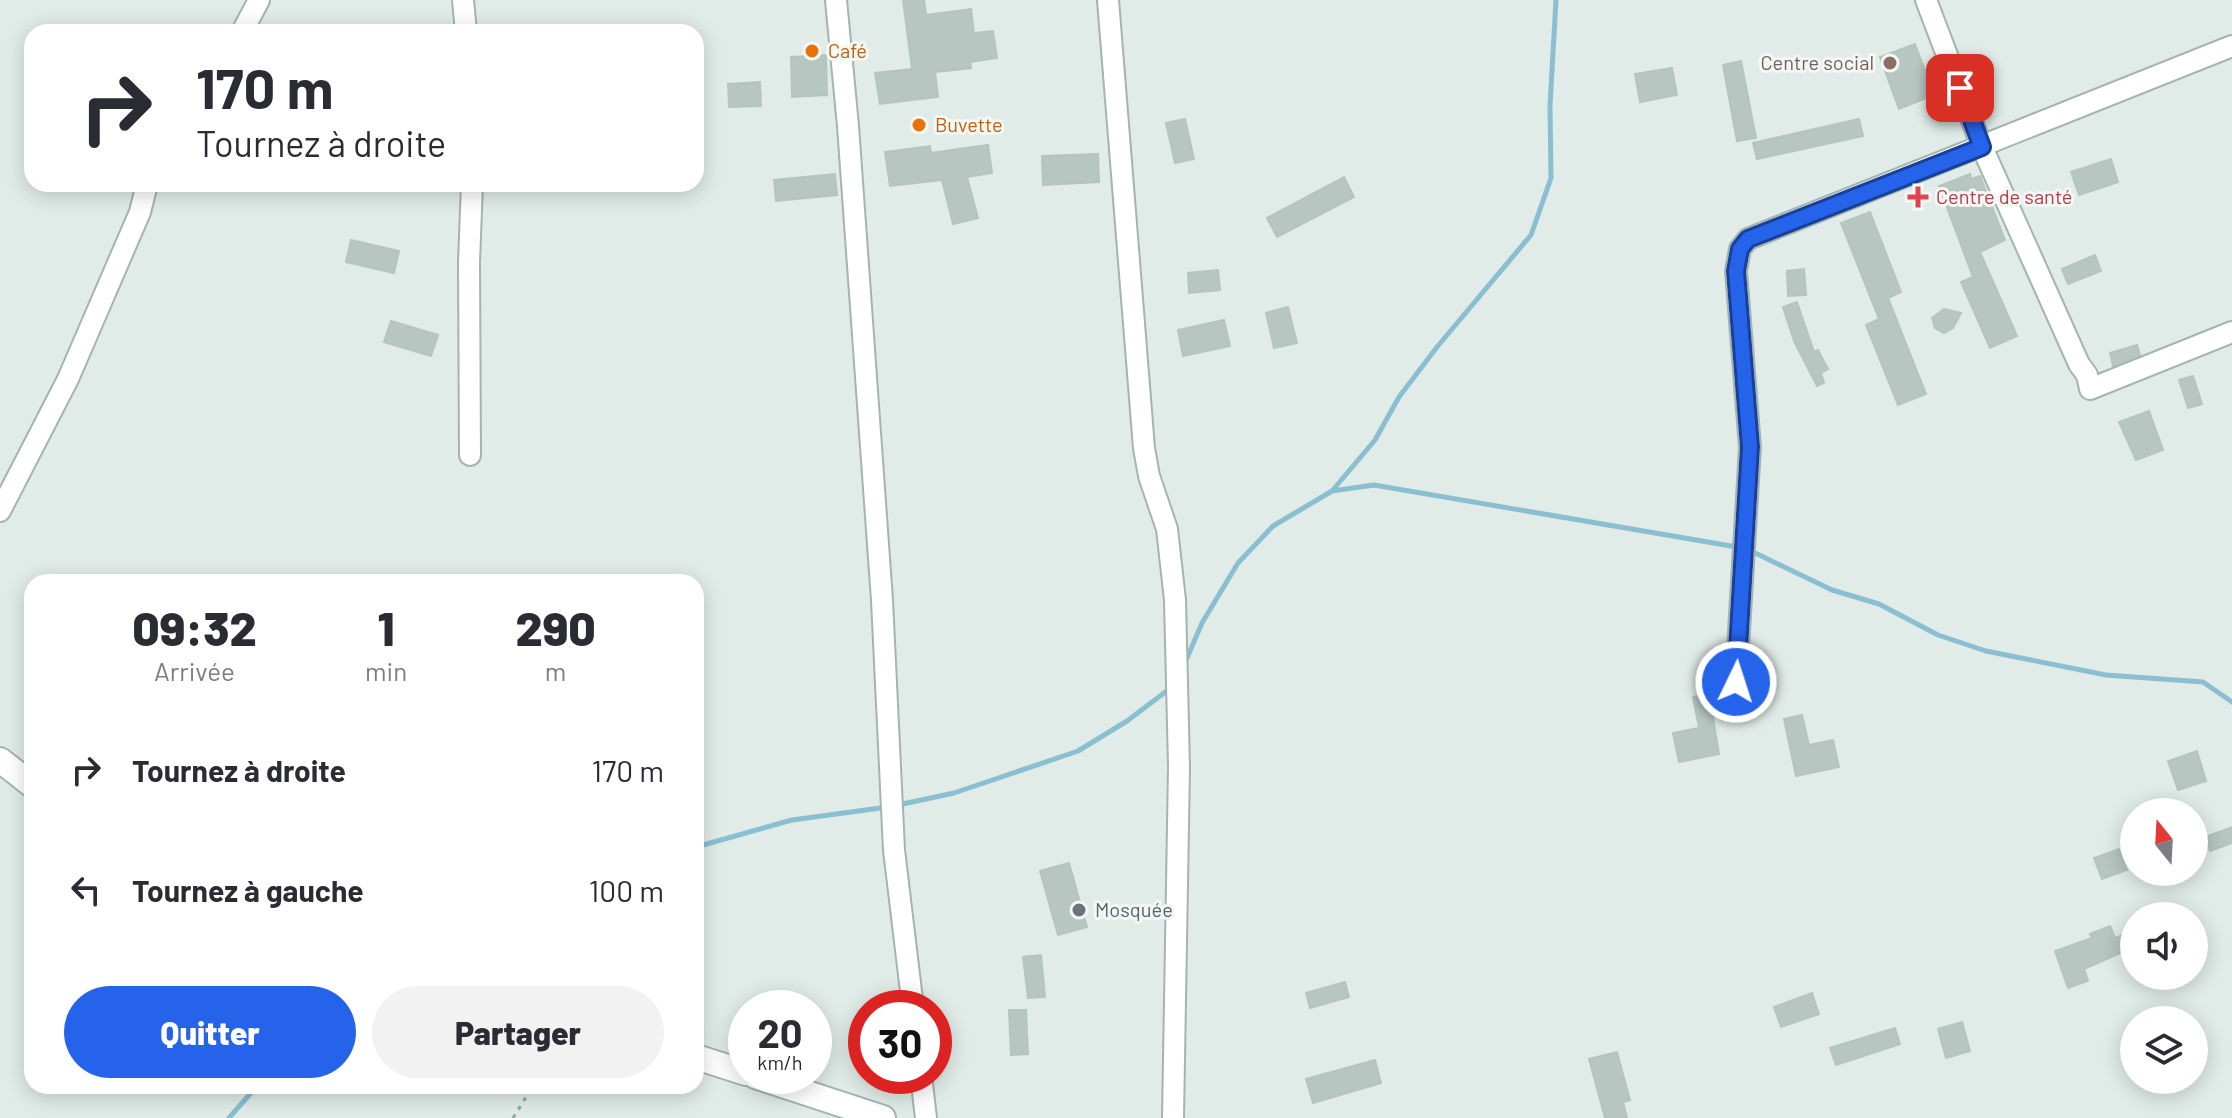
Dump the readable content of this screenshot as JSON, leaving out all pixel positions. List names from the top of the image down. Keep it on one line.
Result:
{"places":{"other":["Café","Centre social","Buvette","Mosquée"],"health":["Centre de santé"]},"north":"top","page":{"turn":["170 m","Tournez à droite"],"eta":["09:32","Arrivée","1","min","290","m"],"list":[{"name":"Tournez à droite","value":"170 m"},{"name":"Tournez à gauche","value":"100 m"}],"buttons":["Quitter","Partager"],"speed":"20 km/h","limit":"30"}}
